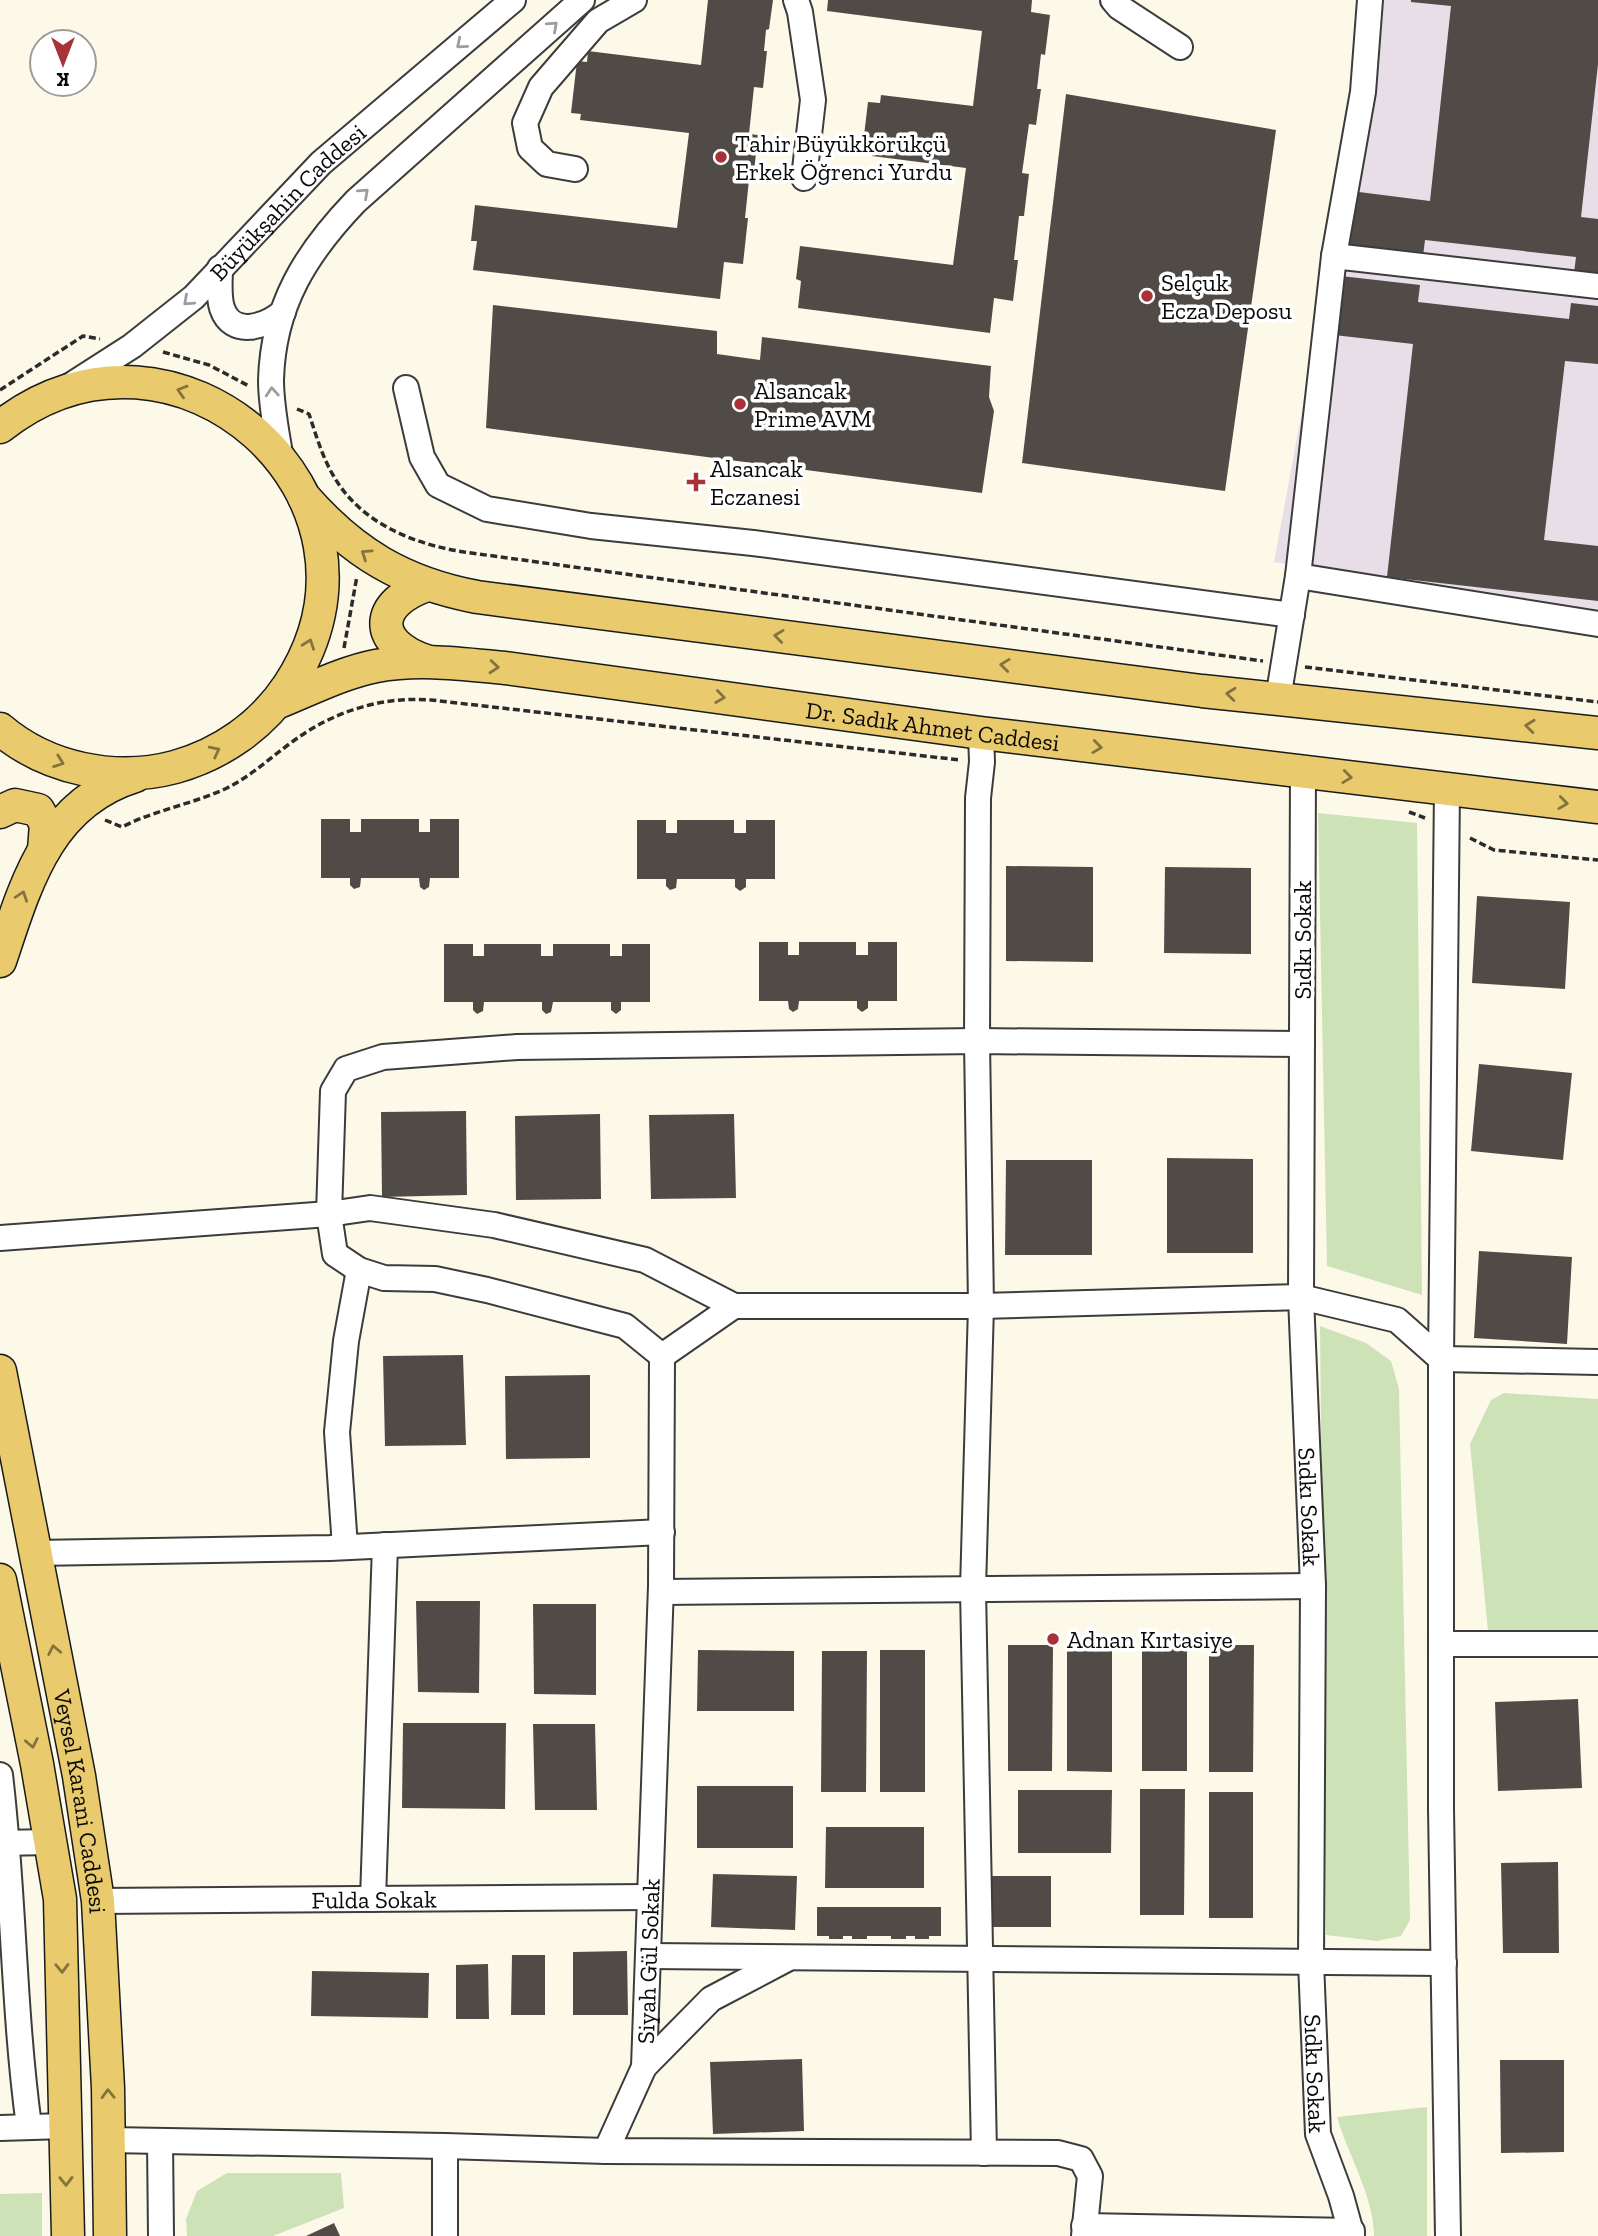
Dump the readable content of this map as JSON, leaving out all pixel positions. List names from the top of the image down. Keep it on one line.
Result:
{"streets":{"main road":["Dr. Sadık Ahmet Caddesi","Veysel Karani Caddesi"],"street":["Büyükşahin Caddesi","Sıdkı Sokak","Fulda Sokak","Siyah Gül Sokak"]},"crossings":[["Dr. Sadık Ahmet Caddesi","Sıdkı Sokak"],["Veysel Karani Caddesi","Fulda Sokak"],["Fulda Sokak","Siyah Gül Sokak"]],"places":{"other":["Tahir Büyükkörükçü Erkek Öğrenci Yurdu","Selçuk Ecza Deposu","Alsancak Prime AVM","Adnan Kırtasiye"],"health":["Alsancak Eczanesi"]},"north":"bottom"}
